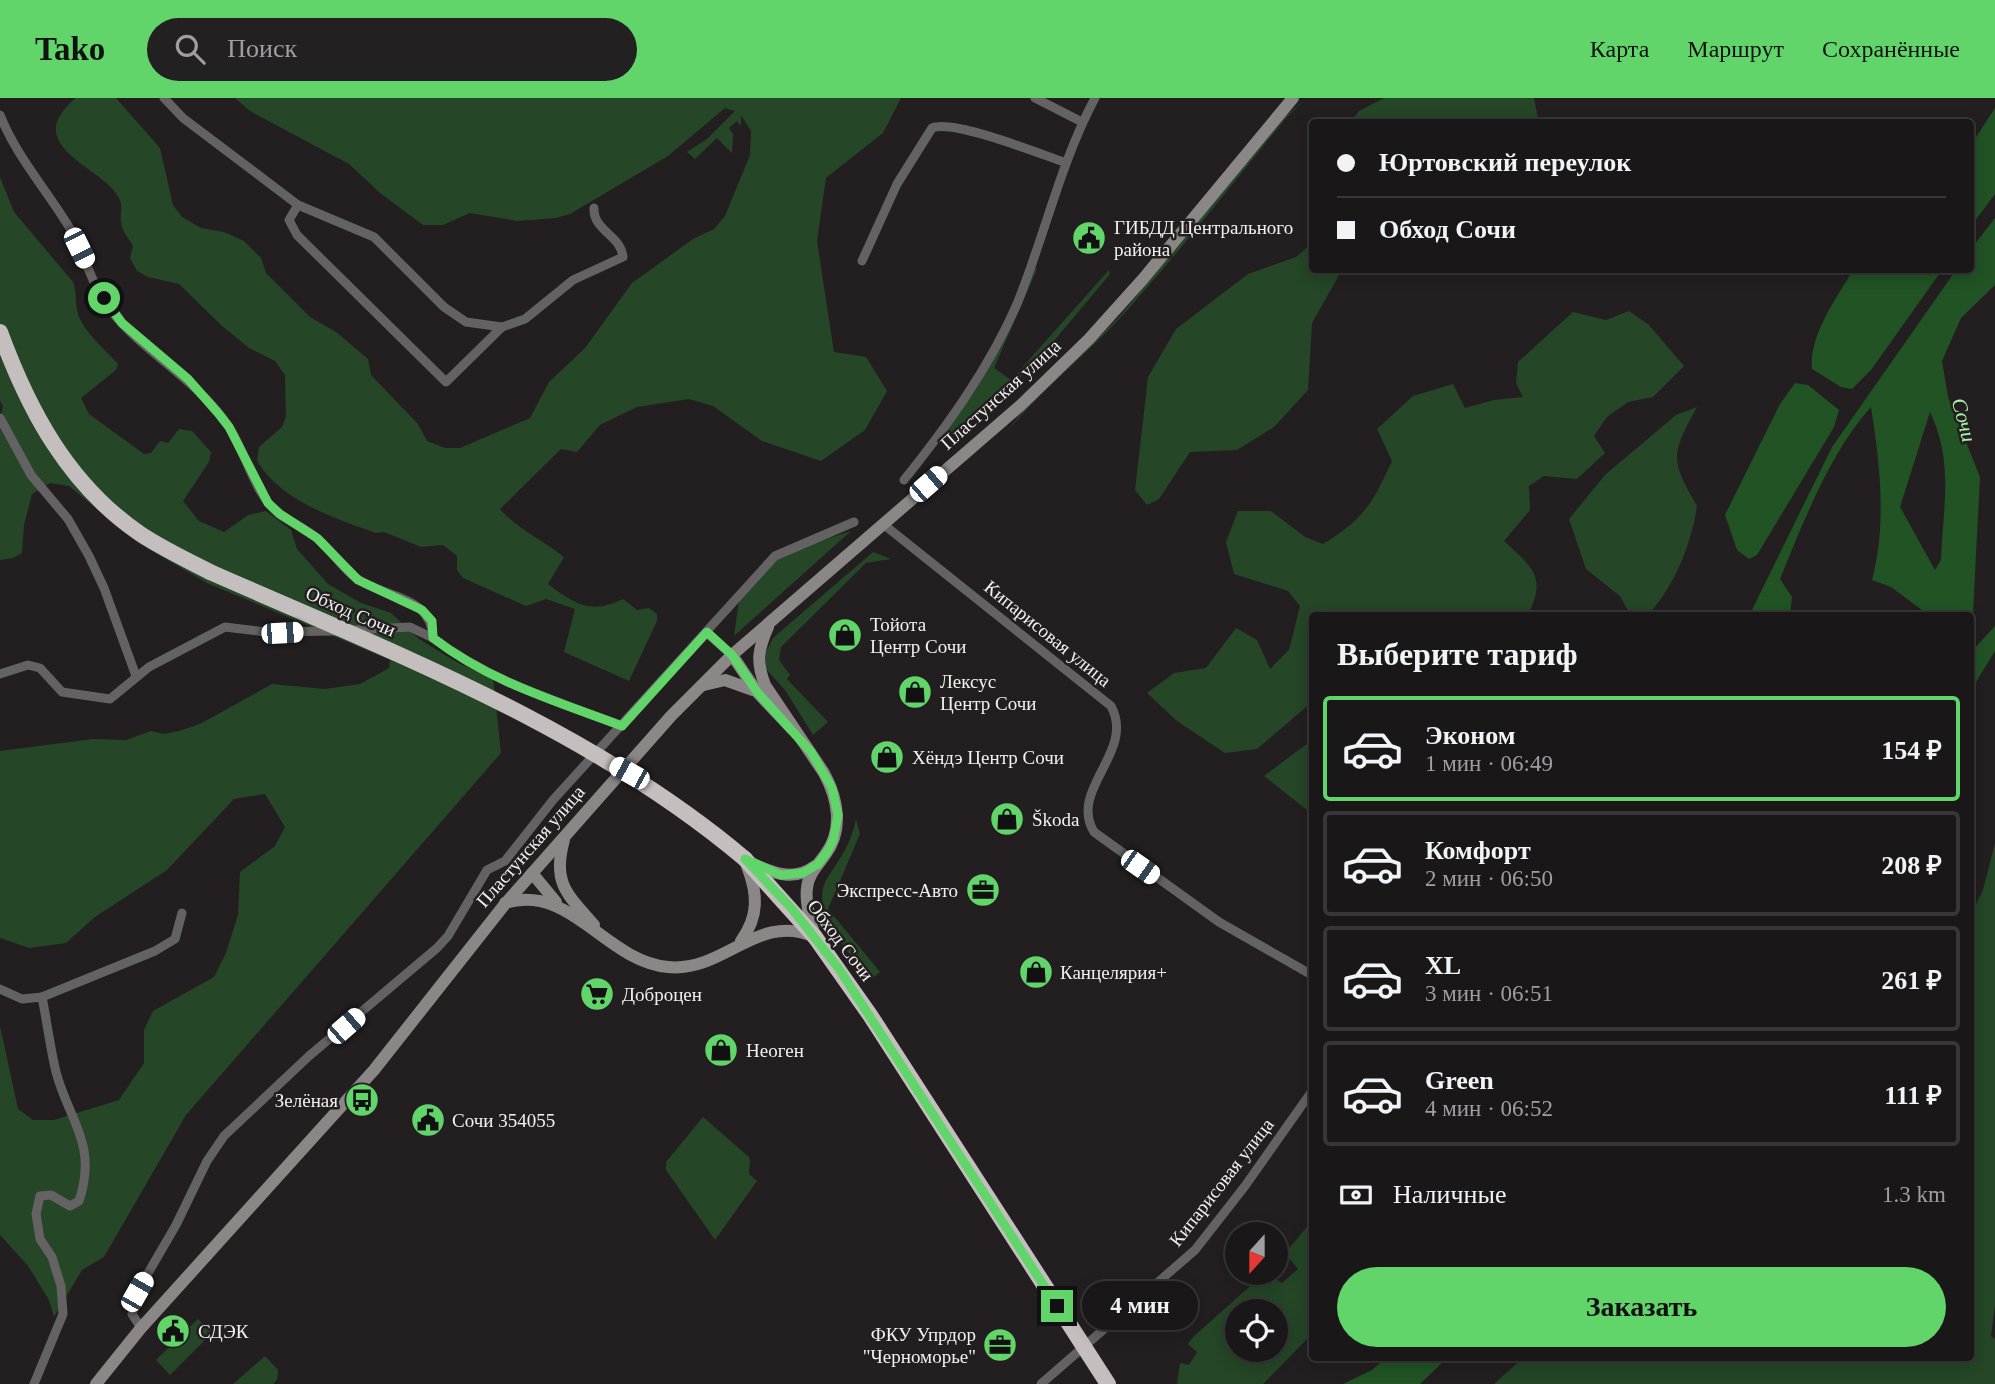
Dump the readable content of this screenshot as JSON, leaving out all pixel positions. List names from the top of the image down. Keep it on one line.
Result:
{"streets":{"highway":["Обход Сочи"],"main road":["Пластунская улица"],"street":["Кипарисовая улица"]},"crossings":[["Пластунская улица","Кипарисовая улица"]],"water":["Сочи"],"places":{"public building":["ГИБДД Центрального района","Сочи 354055","СДЭК"],"shop":["Тойота Центр Сочи","Лексус Центр Сочи","Хёндэ Центр Сочи","Škoda","Канцелярия+","Неоген"],"office":["Экспресс-Авто","ФКУ Упрдор \"Черноморье\""],"supermarket":["Доброцен"],"bus stop":["Зелёная"]},"north":"bottom","page":{"header":"Tako","search":"Поиск","nav":["Карта","Маршрут","Сохранённые"],"banner":["Юртовский переулок","Обход Сочи"],"heading":"Выберите тариф","list":[{"name":"Эконом","note":"1 мин · 06:49","value":"154 ₽"},{"name":"Комфорт","note":"2 мин · 06:50","value":"208 ₽"},{"name":"XL","note":"3 мин · 06:51","value":"261 ₽"},{"name":"Green","note":"4 мин · 06:52","value":"111 ₽"}],"pay":["Наличные","1.3 km"],"buttons":"Заказать","bubble":"4 мин"}}
